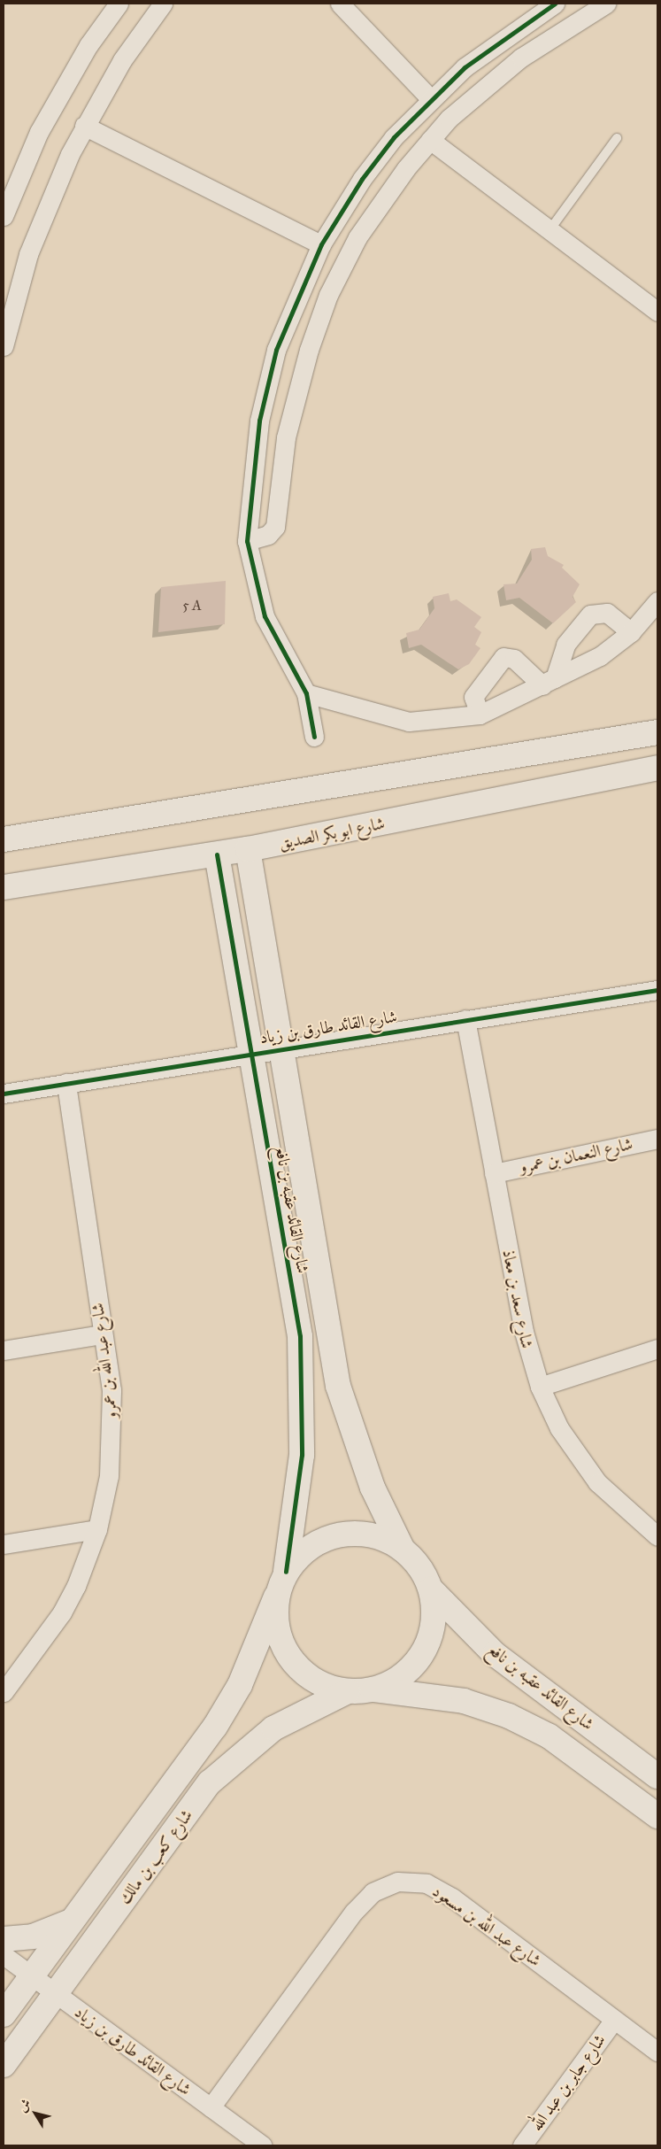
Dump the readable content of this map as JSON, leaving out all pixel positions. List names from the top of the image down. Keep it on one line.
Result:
{"streets":{"street":["شارع ابو بكر الصديق","شارع القائد طارق بن زياد","شارع النعمان بن عمرو","شارع القائد عقبه بن نافع","شارع سعد بن معاذ","شارع عبد الله بن عمرو","شارع كعب بن مالك","شارع عبد الله بن مسعود","شارع جابر بن عبد الله"]},"crossings":[["شارع ابو بكر الصديق","شارع القائد عقبه بن نافع"],["شارع القائد طارق بن زياد","شارع القائد عقبه بن نافع"],["شارع القائد طارق بن زياد","شارع سعد بن معاذ"],["شارع القائد طارق بن زياد","شارع عبد الله بن عمرو"],["شارع القائد طارق بن زياد","شارع كعب بن مالك"],["شارع القائد طارق بن زياد","شارع عبد الله بن مسعود"],["شارع النعمان بن عمرو","شارع سعد بن معاذ"],["شارع القائد عقبه بن نافع","شارع كعب بن مالك"],["شارع عبد الله بن مسعود","شارع جابر بن عبد الله"]],"house_numbers":["5 A"],"north":"top left"}
